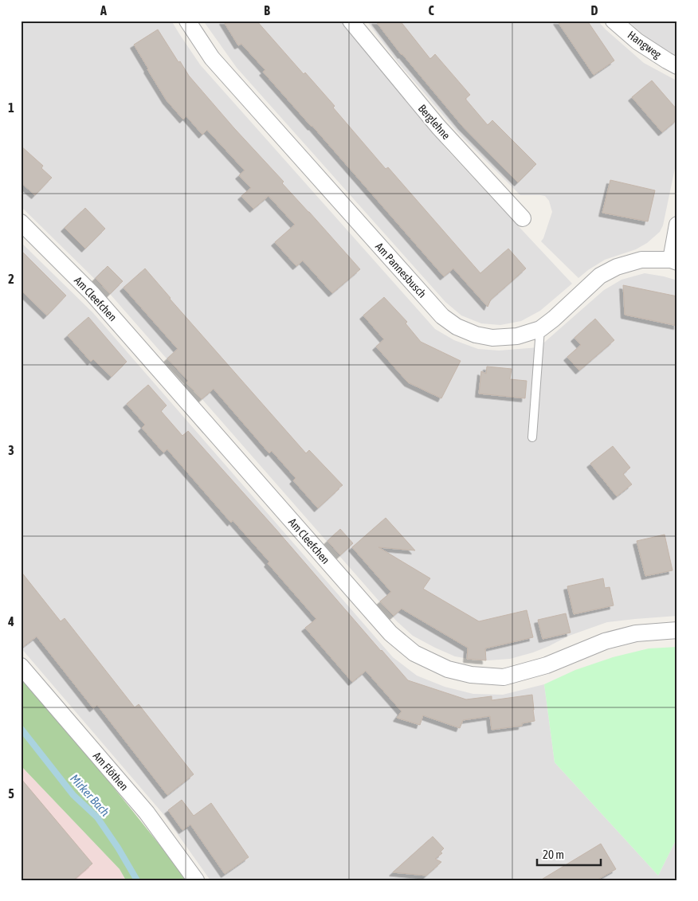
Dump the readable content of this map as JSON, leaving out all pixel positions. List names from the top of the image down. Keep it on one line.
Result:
{"streets":{"street":["Hangweg","Berglehne","Am Pannesbusch","Am Cleefchen","Am Flöthen"]},"water":["Mirker Bach"],"scale_bar":"20 m","grid":{"columns":["A","B","C","D"],"rows":["1","2","3","4","5"]}}
